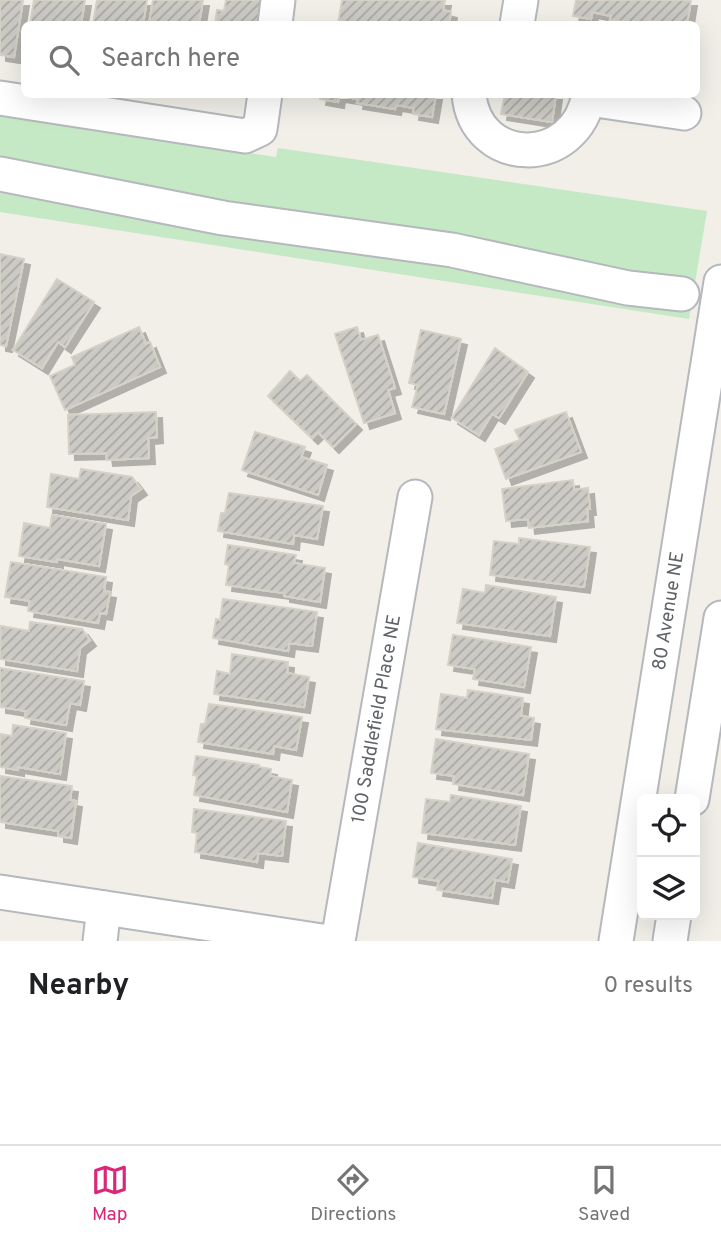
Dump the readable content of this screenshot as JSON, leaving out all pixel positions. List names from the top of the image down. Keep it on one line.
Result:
{"streets":{"street":["80 Avenue NE","100 Saddlefield Place NE"]},"page":{"search":"Search here","heading":["Nearby","0 results"],"nav":["Map","Directions","Saved"]}}
